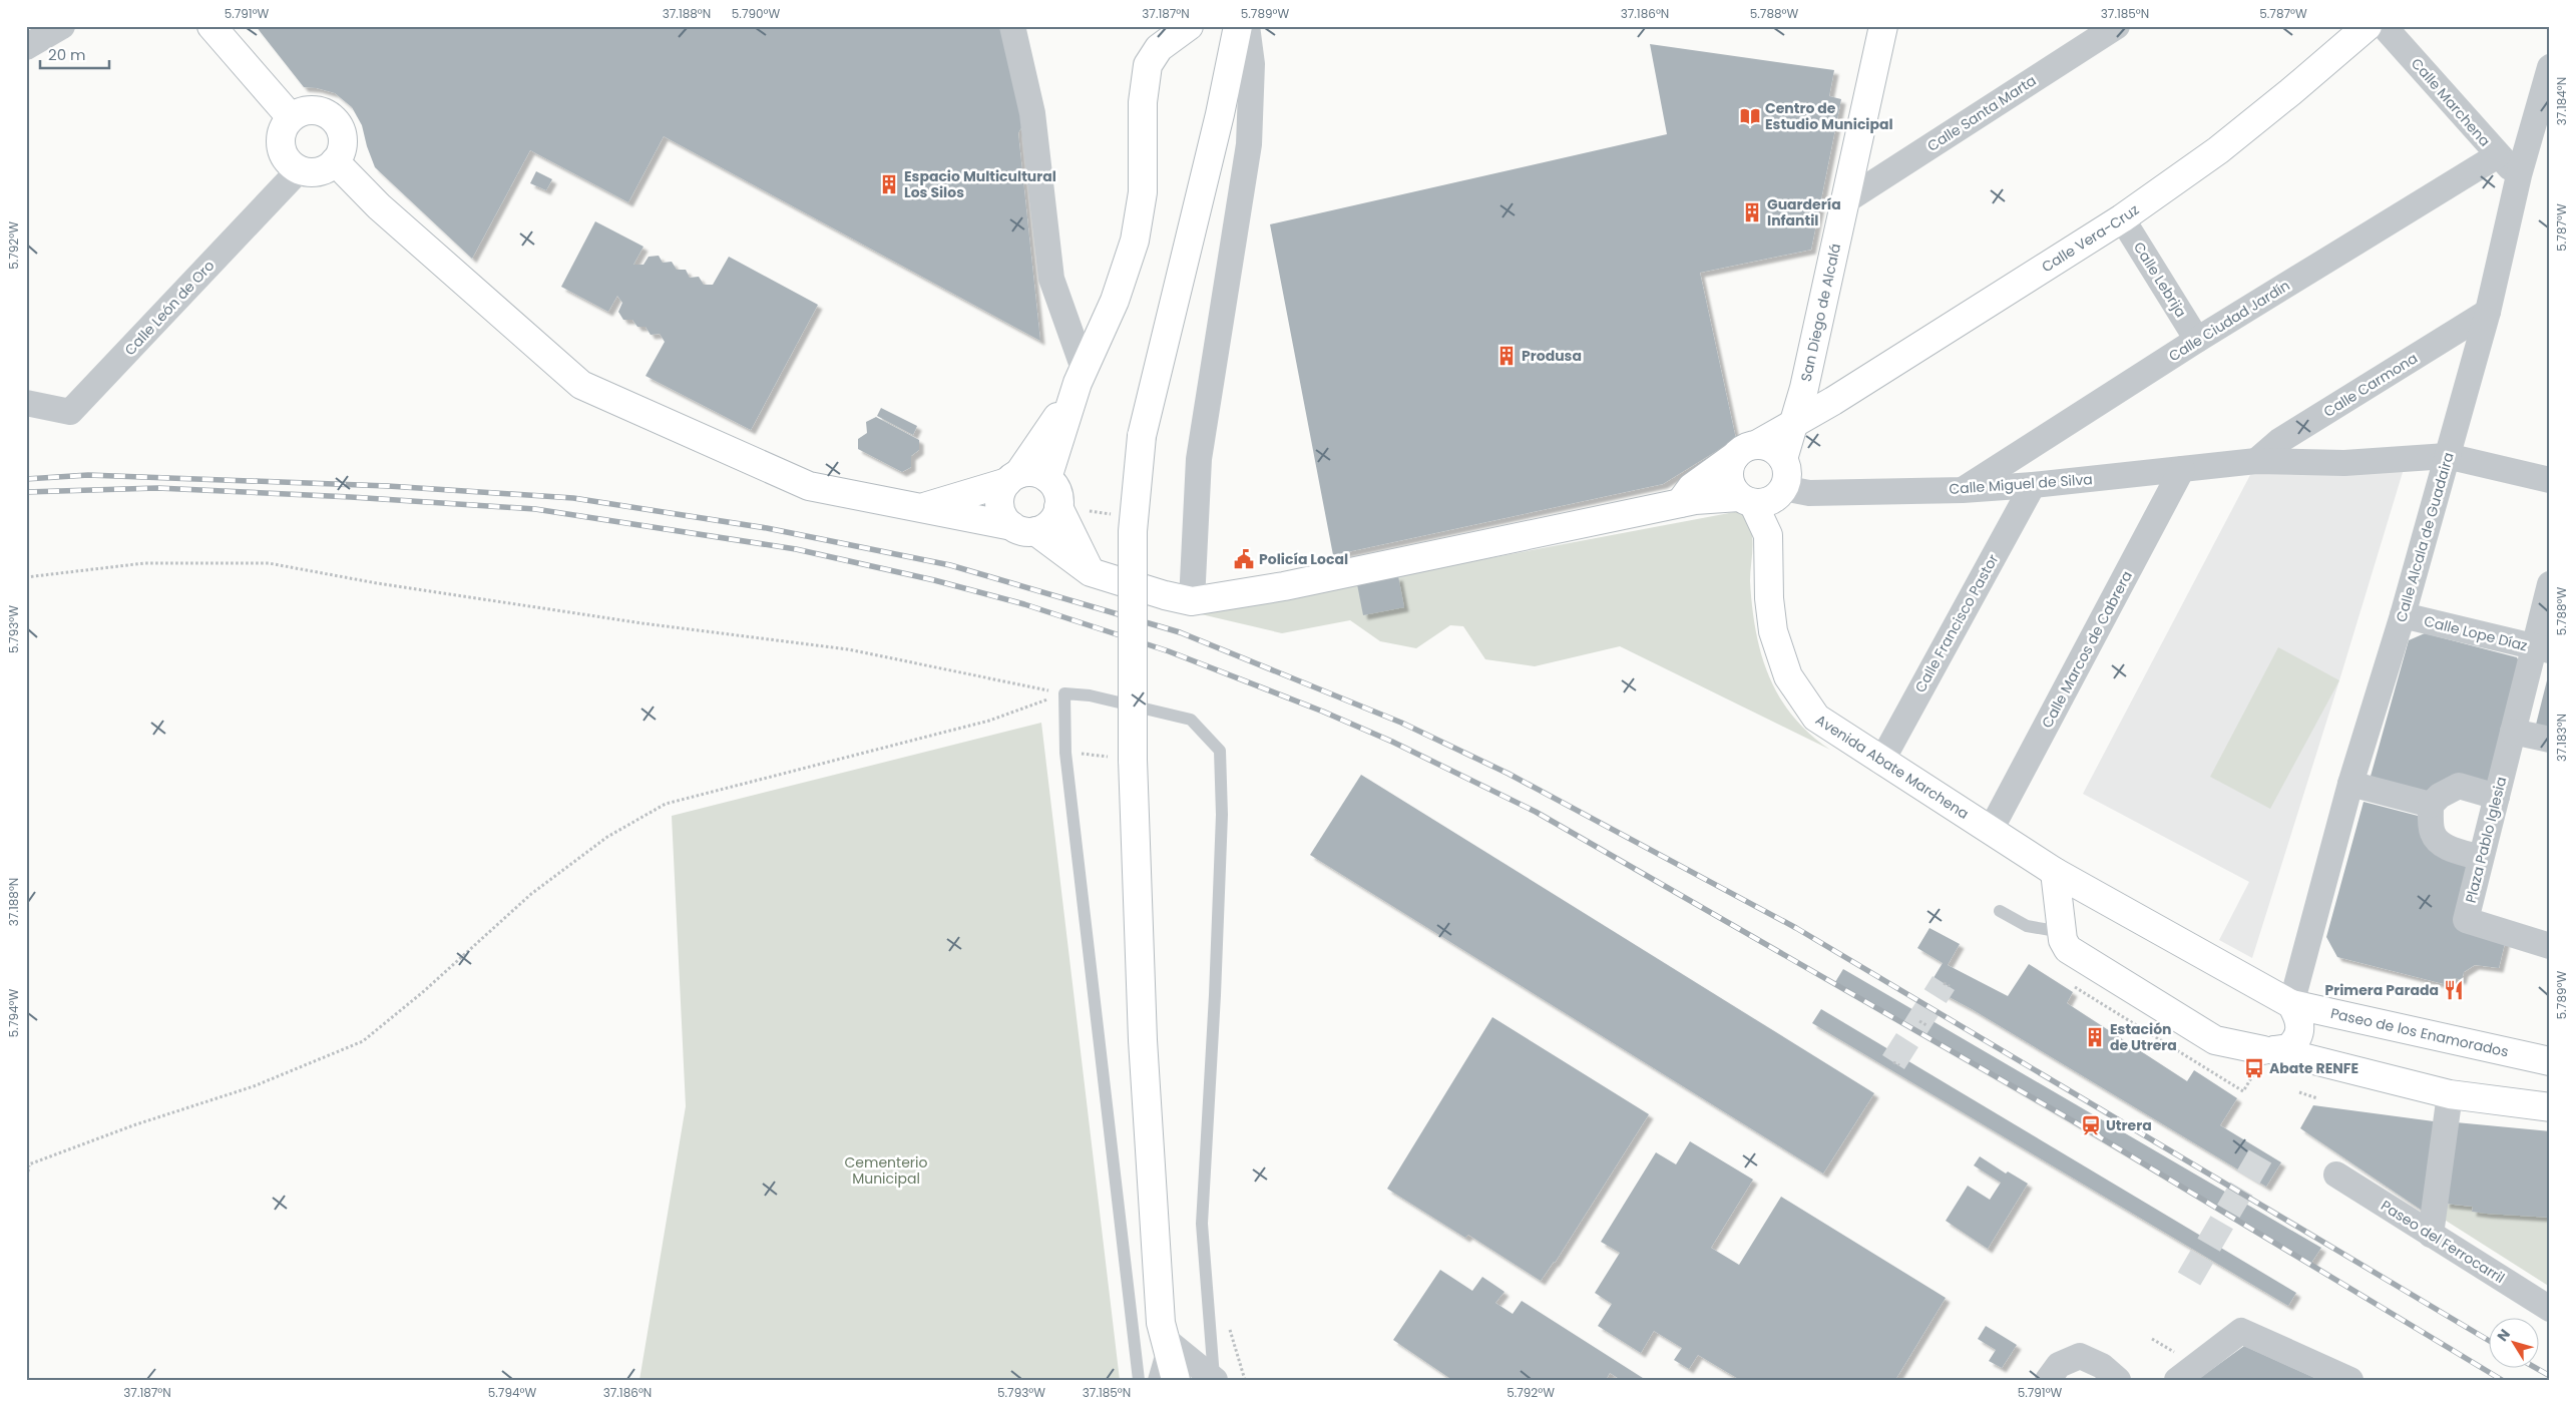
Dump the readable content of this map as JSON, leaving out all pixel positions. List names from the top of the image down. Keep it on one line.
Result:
{"streets":{"street":["Calle Marchena","Calle Santa Marta","Calle Vera-Cruz","Calle Lebrija","Calle León de Oro","San Diego de Alcalá","Calle Ciudad Jardín","Calle Carmona","Calle Miguel de Silva","Calle Alcala de Guadaira","Calle Francisco Pastor","Calle Lope Díaz","Calle Marcos de Cabrera","Avenida Abate Marchena","Plaza Pablo Iglesia","Paseo de los Enamorados","Paseo del Ferrocarril"]},"crossings":[["Calle Marchena","Calle Ciudad Jardín"],["Calle Marchena","Calle Alcala de Guadaira"],["Calle Santa Marta","San Diego de Alcalá"],["Calle Vera-Cruz","Calle Lebrija"],["Calle Vera-Cruz","San Diego de Alcalá"],["Calle Lebrija","Calle Ciudad Jardín"],["San Diego de Alcalá","Calle Miguel de Silva"],["San Diego de Alcalá","Avenida Abate Marchena"],["Calle Ciudad Jardín","Calle Miguel de Silva"],["Calle Carmona","Calle Miguel de Silva"],["Calle Carmona","Calle Alcala de Guadaira"],["Calle Miguel de Silva","Calle Alcala de Guadaira"],["Calle Miguel de Silva","Calle Francisco Pastor"],["Calle Miguel de Silva","Calle Marcos de Cabrera"],["Calle Miguel de Silva","Avenida Abate Marchena"],["Calle Alcala de Guadaira","Calle Lope Díaz"],["Calle Alcala de Guadaira","Paseo de los Enamorados"],["Calle Francisco Pastor","Avenida Abate Marchena"],["Calle Lope Díaz","Plaza Pablo Iglesia"],["Calle Marcos de Cabrera","Avenida Abate Marchena"],["Avenida Abate Marchena","Paseo de los Enamorados"]],"parks":["Cementerio Municipal"],"places":{"library":["Centro de Estudio Municipal"],"building":["Espacio Multicultural Los Silos","Guardería Infantil","Produsa","Estación de Utrera"],"public building":["Policía Local"],"restaurant":["Primera Parada"],"bus stop":["Abate RENFE"],"station":["Utrera"]},"scale_bar":"20 m","north":"top left","coordinates":["5.791°W","37.188°N","5.790°W","37.187°N","5.789°W","37.186°N","5.788°W","37.185°N","5.787°W","37.184°N","5.792°W","5.793°W","37.183°N","5.794°W"]}
